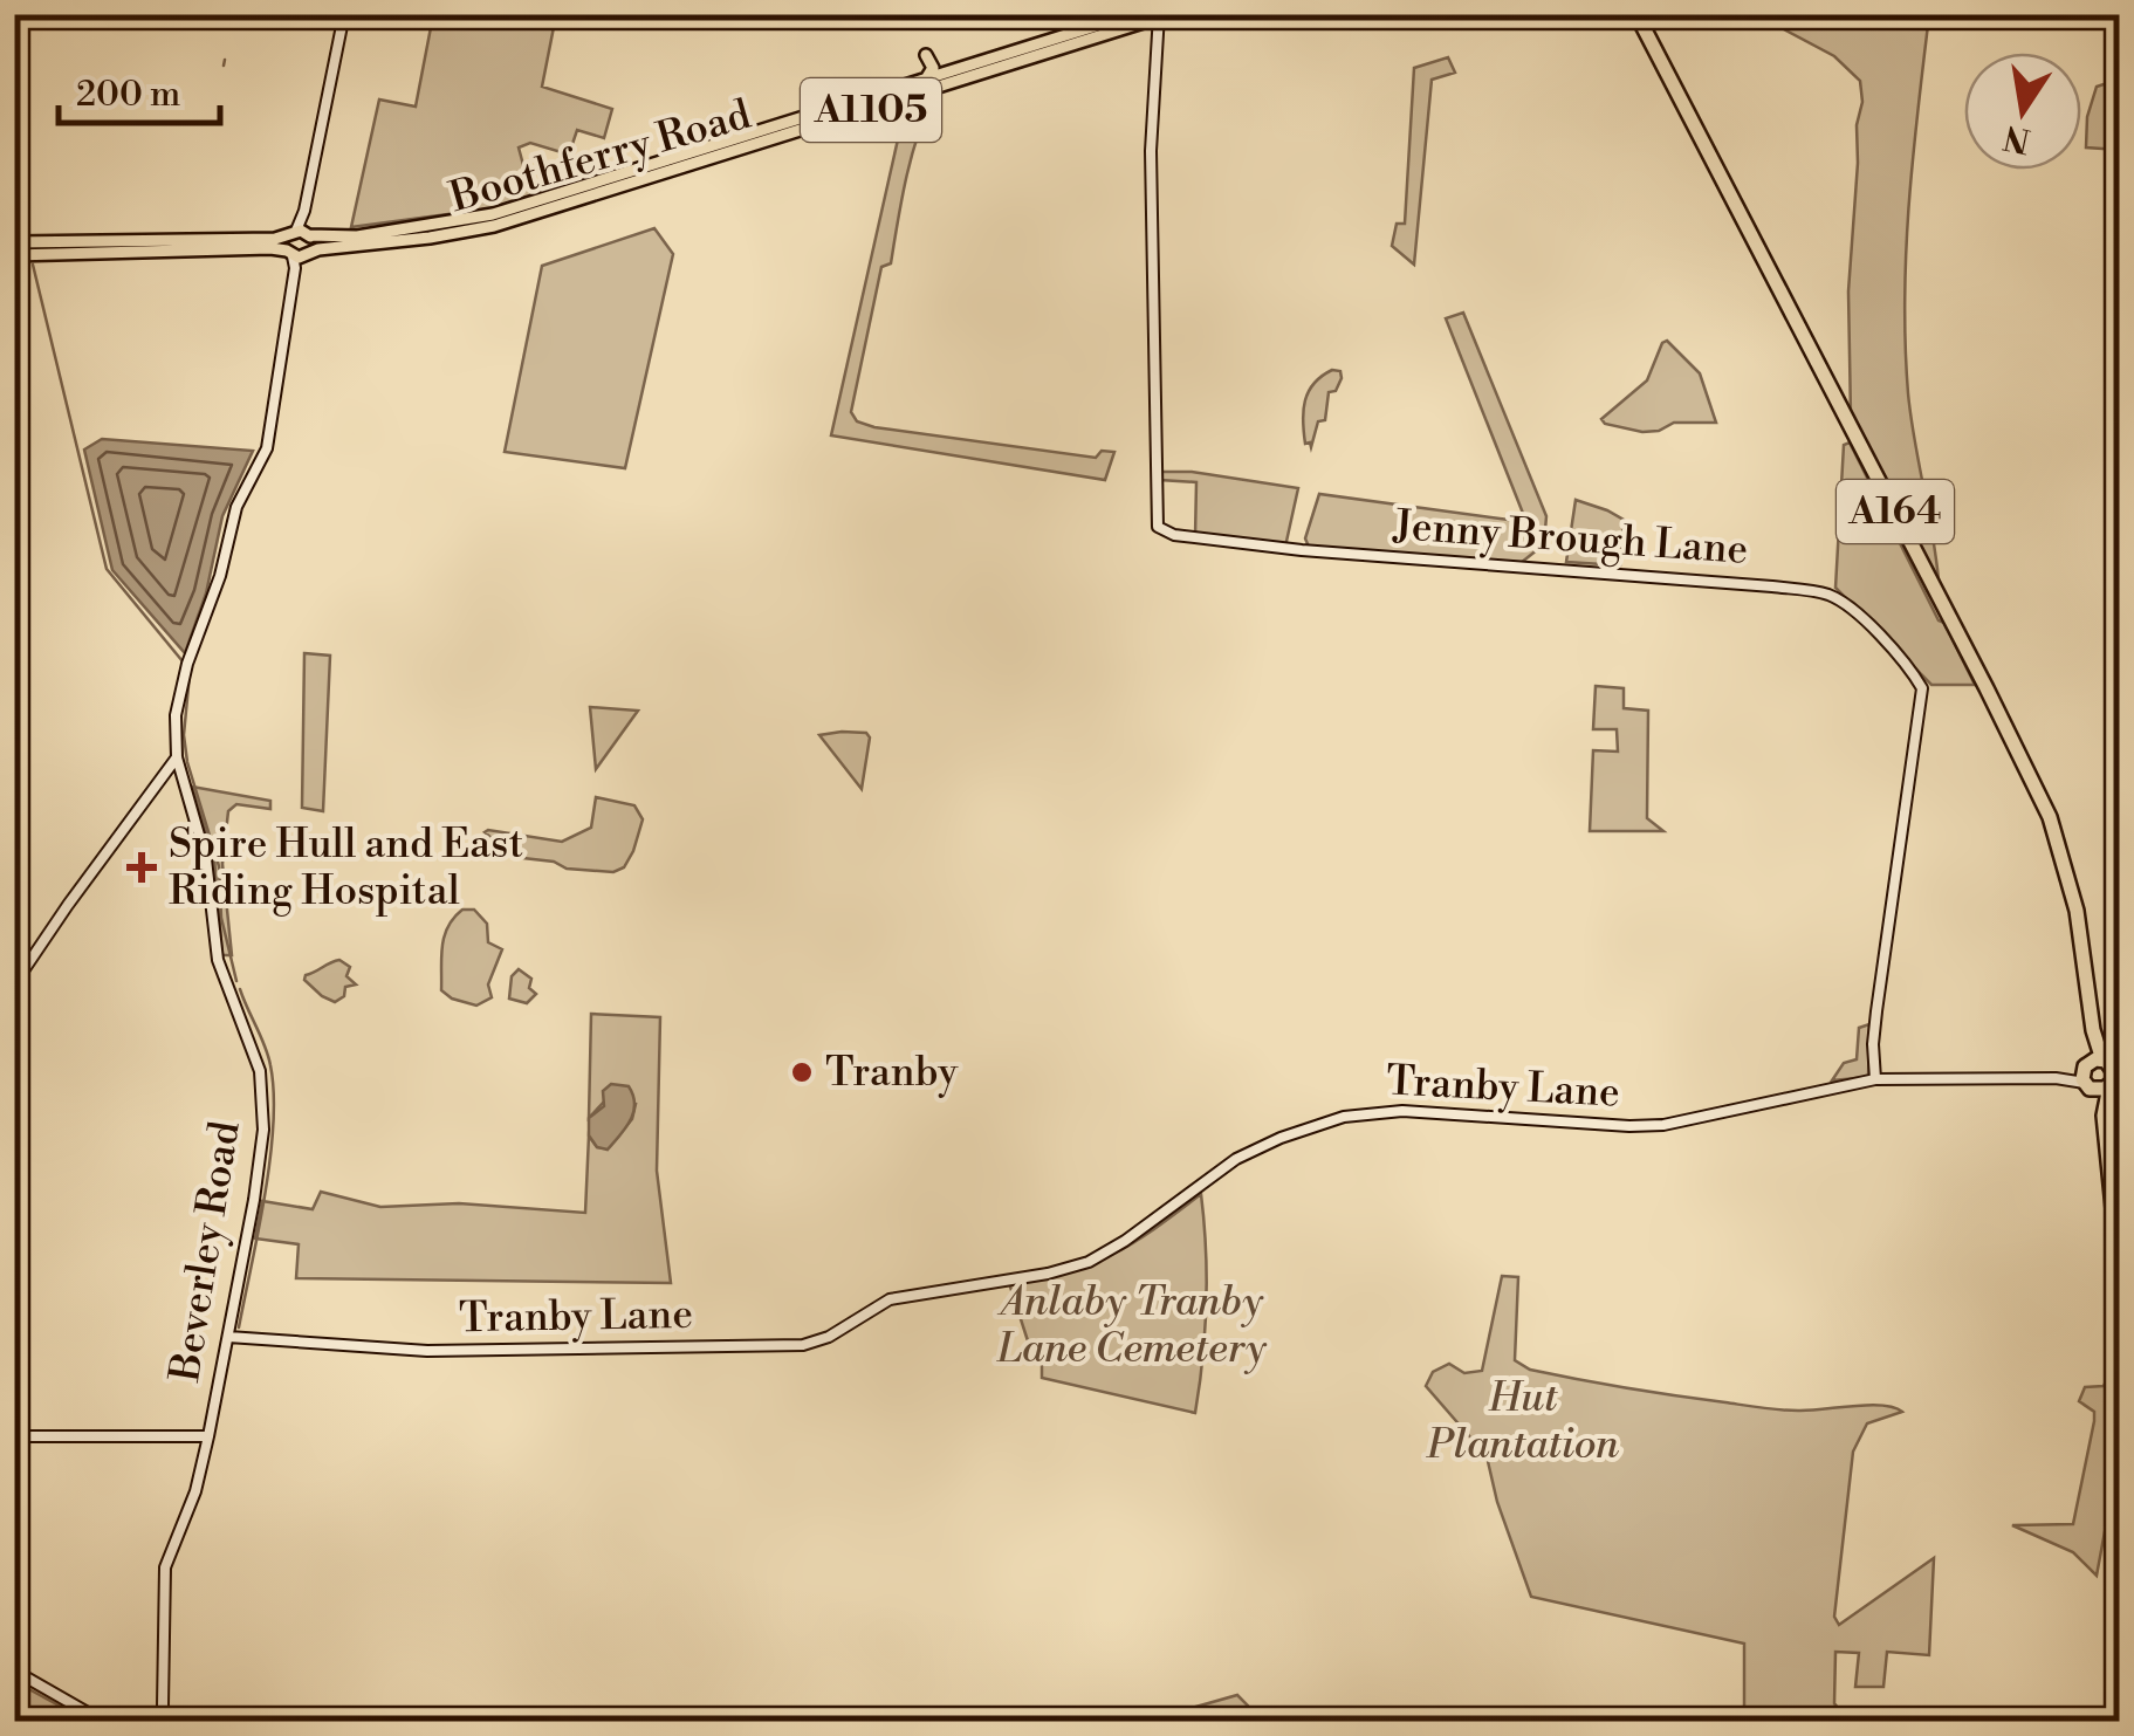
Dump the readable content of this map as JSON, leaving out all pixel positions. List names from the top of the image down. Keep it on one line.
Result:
{"streets":{"highway":["A164"],"main road":["A1105","Boothferry Road","Jenny Brough Lane","Tranby Lane","Beverley Road"]},"crossings":[["Boothferry Road","Jenny Brough Lane"],["Boothferry Road","Beverley Road"],["A164","Tranby Lane"],["Jenny Brough Lane","Tranby Lane"],["Tranby Lane","Beverley Road"]],"parks":["Anlaby Tranby Lane Cemetery","Hut Plantation"],"places":{"health":["Spire Hull and East Riding Hospital"],"other":["Tranby"]},"scale_bar":"200 m","north":"bottom"}
